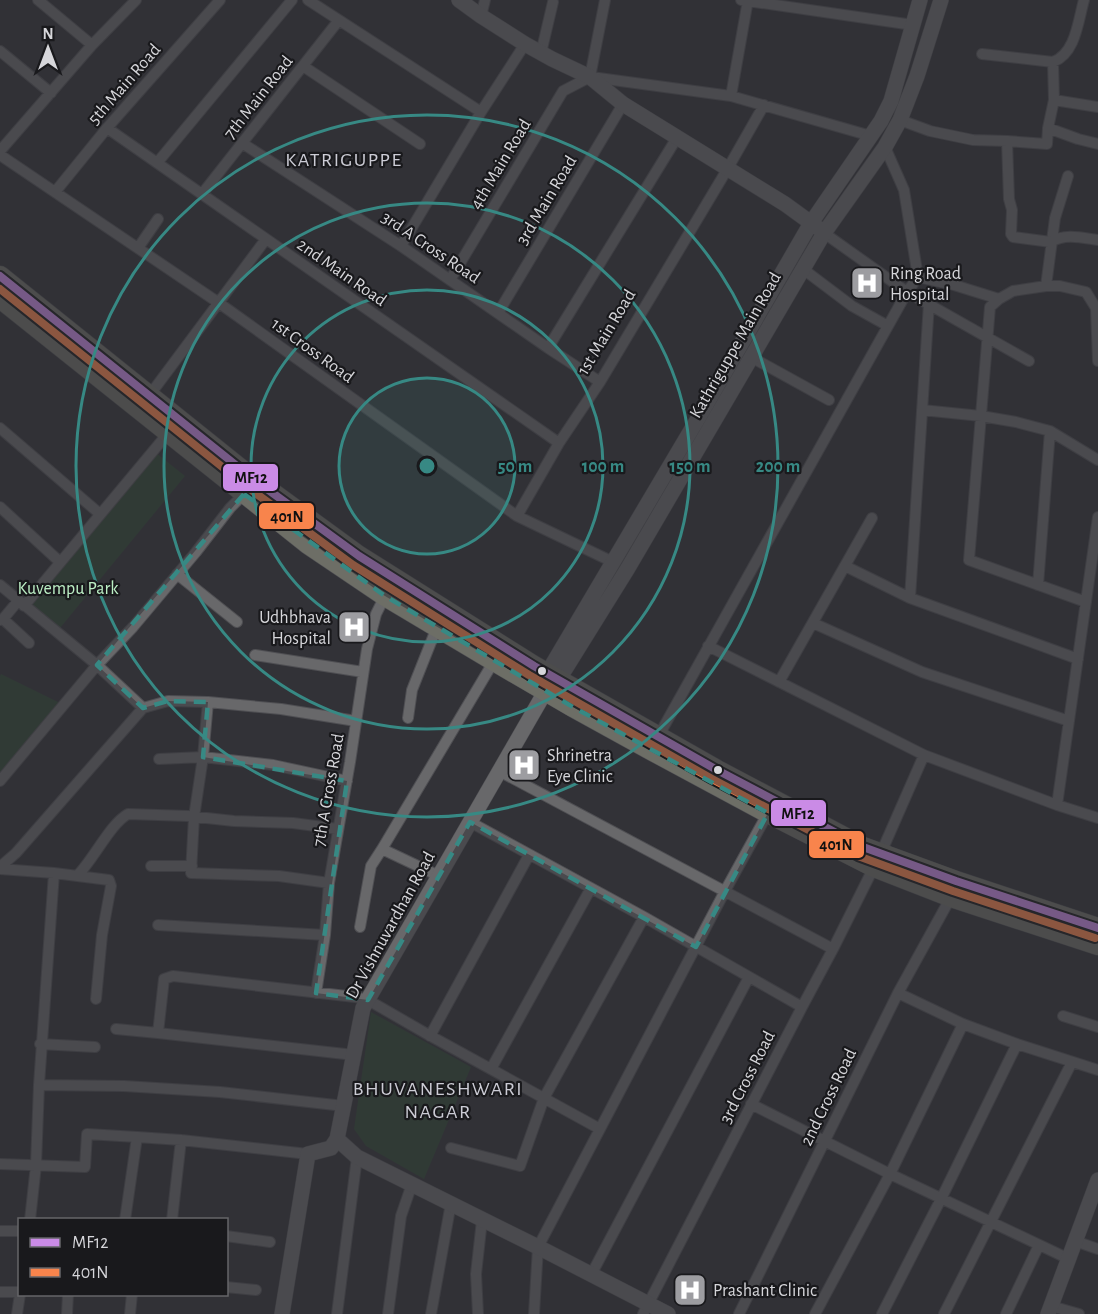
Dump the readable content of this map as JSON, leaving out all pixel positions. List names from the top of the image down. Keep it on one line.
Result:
{"streets":{"street":["5th Main Road","7th Main Road","4th Main Road","3rd Main Road","3rd A Cross Road","2nd Main Road","1st Main Road","Kathriguppe Main Road","1st Cross Road","7th A Cross Road","Dr Vishnuvardhan Road","3rd Cross Road","2nd Cross Road"]},"crossings":[["5th Main Road","2nd Main Road"],["5th Main Road","1st Cross Road"],["7th Main Road","3rd A Cross Road"],["7th Main Road","2nd Main Road"],["4th Main Road","3rd A Cross Road"],["3rd Main Road","3rd A Cross Road"],["3rd A Cross Road","1st Main Road"],["2nd Main Road","1st Main Road"],["1st Main Road","1st Cross Road"],["Kathriguppe Main Road","1st Cross Road"],["Kathriguppe Main Road","Dr Vishnuvardhan Road"]],"districts":["KATRIGUPPE","BHUVANESHWARI NAGAR"],"parks":["Kuvempu Park"],"places":{"hospital":["Ring Road Hospital","Udhbhava Hospital","Shrinetra Eye Clinic","Prashant Clinic"]},"lines":["transit line MF12","transit line 401N"],"legend":["MF12","401N"],"north":"top","rings":["50 m","100 m","150 m","200 m"]}
